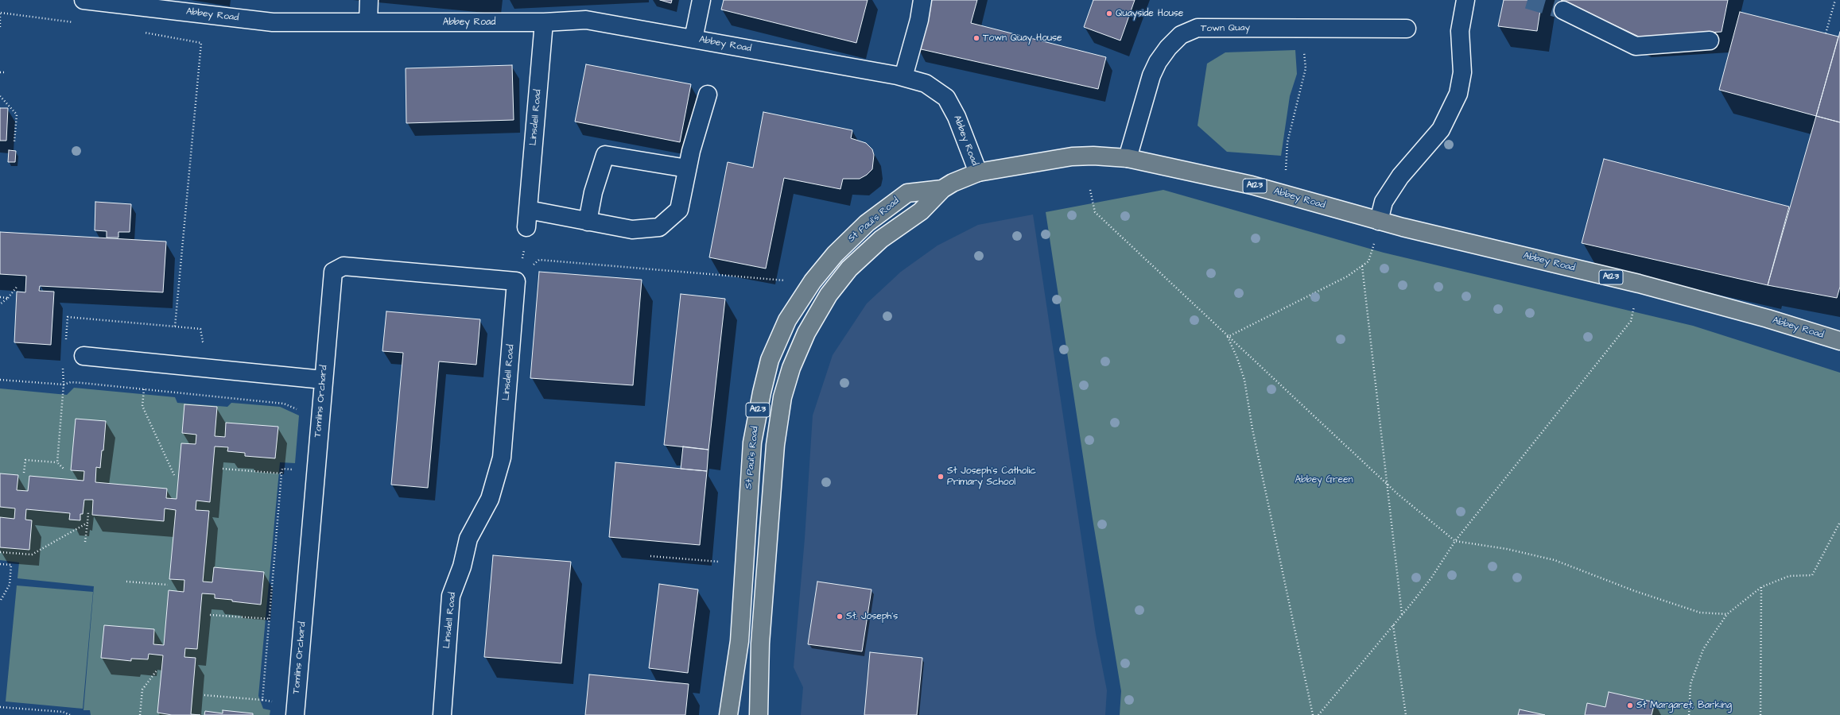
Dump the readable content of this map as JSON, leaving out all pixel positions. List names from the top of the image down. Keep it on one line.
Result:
{"streets":{"main road":["Abbey Road","A123","St Paul's Road"],"street":["Town Quay","Linsdell Road","Tomlins Orchard"]},"crossings":[["Abbey Road","Town Quay"],["Abbey Road","Linsdell Road"],["Abbey Road","St Paul's Road"],["Linsdell Road","Tomlins Orchard"]],"parks":["Abbey Green"],"places":["Quayside House","Town Quay House","St Joseph's Catholic Primary School","St. Joseph's","St Margaret, Barking"]}
